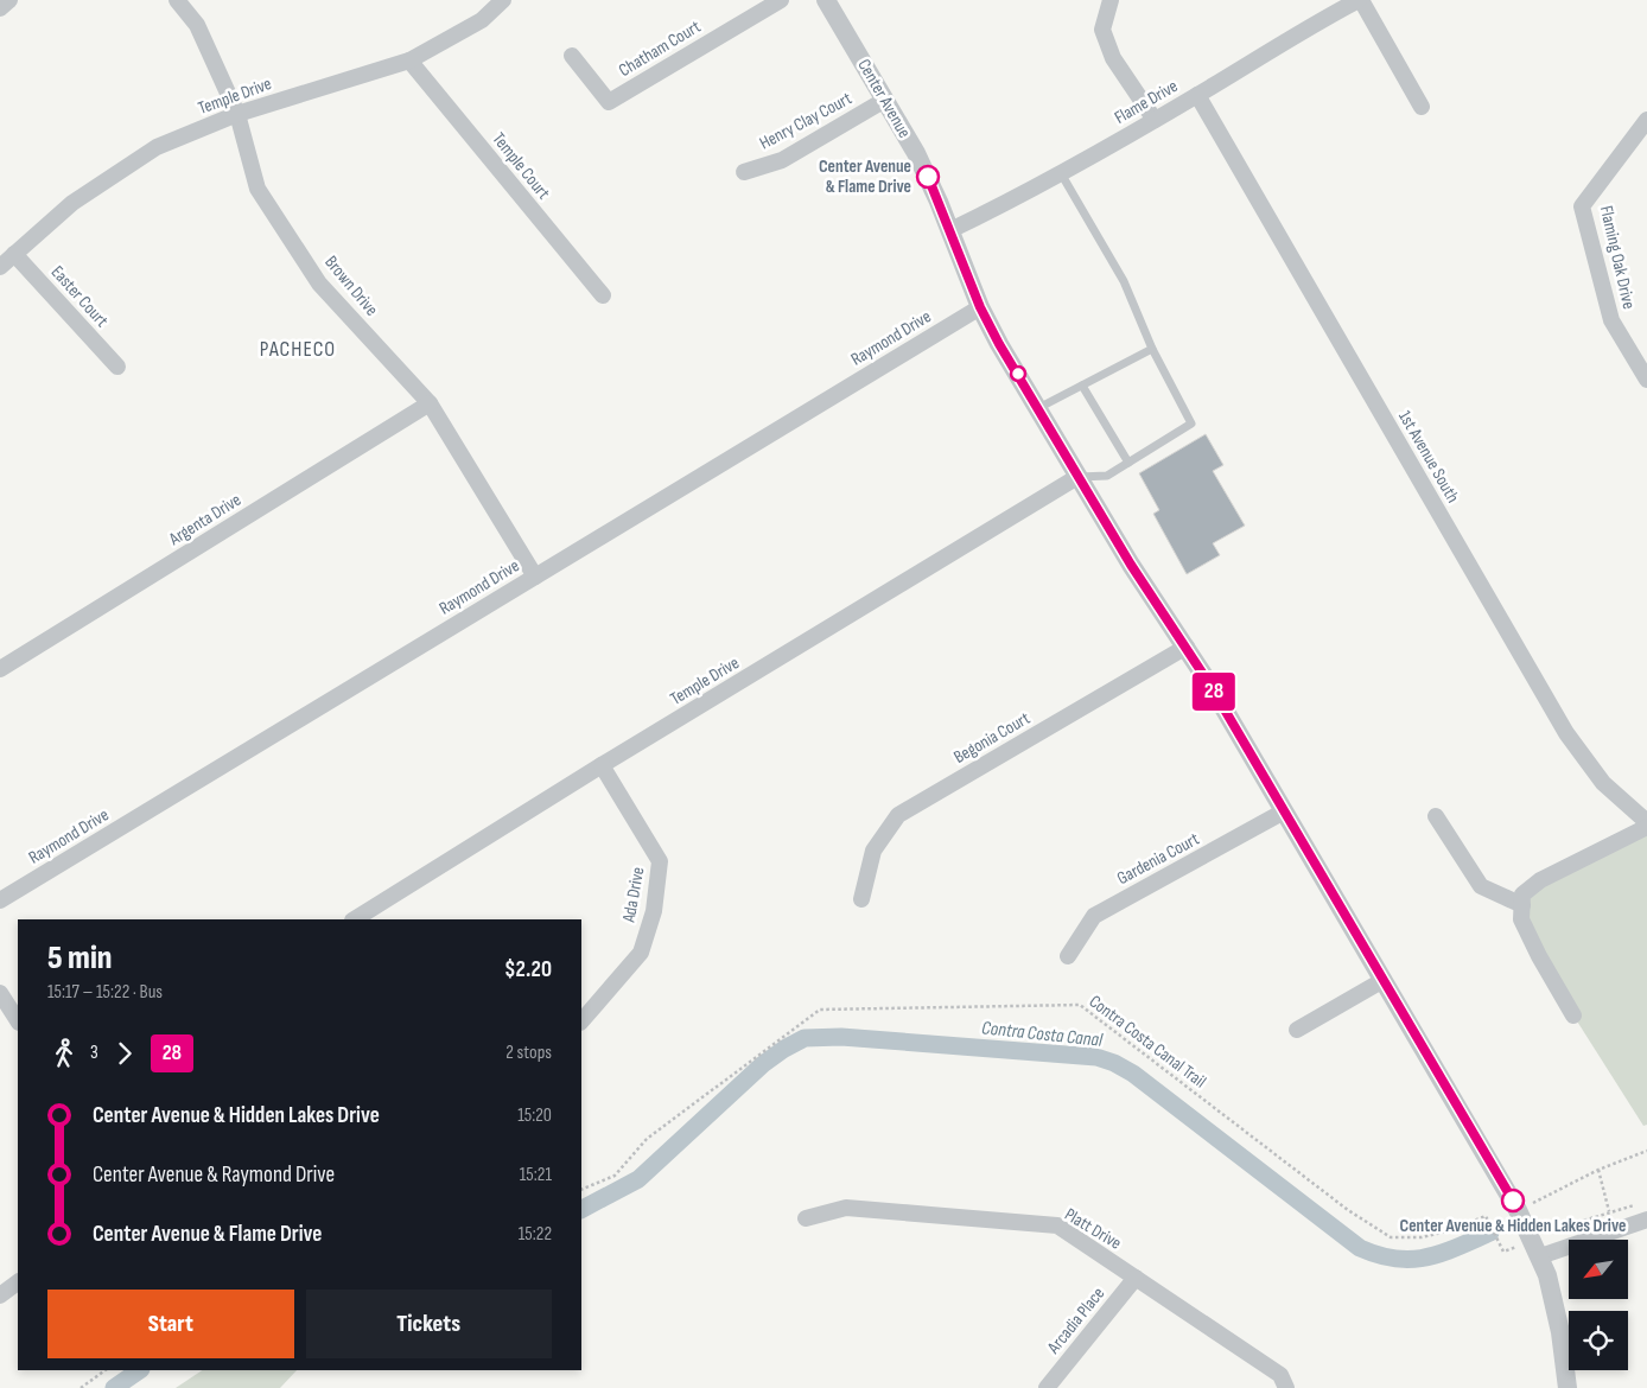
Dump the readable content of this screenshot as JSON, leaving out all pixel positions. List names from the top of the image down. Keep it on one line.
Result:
{"streets":{"street":["Chatham Court","Temple Drive","Center Avenue","Flame Drive","Henry Clay Court","Temple Court","Flaming Oak Drive","Brown Drive","Easter Court","Raymond Drive","1st Avenue South","Argenta Drive","Begonia Court","Gardenia Court","Ada Drive","Platt Drive","Arcadia Place"],"path":["Contra Costa Canal Trail"]},"crossings":[["Temple Drive","Center Avenue"],["Temple Drive","Temple Court"],["Temple Drive","Brown Drive"],["Temple Drive","Easter Court"],["Temple Drive","Ada Drive"],["Center Avenue","Flame Drive"],["Center Avenue","Henry Clay Court"],["Center Avenue","Raymond Drive"],["Center Avenue","Begonia Court"],["Center Avenue","Gardenia Court"],["Center Avenue","Contra Costa Canal Trail"],["Flame Drive","1st Avenue South"],["Brown Drive","Raymond Drive"],["Brown Drive","Argenta Drive"],["Platt Drive","Arcadia Place"]],"districts":["PACHECO"],"water":["Contra Costa Canal"],"places":["Center Avenue & Flame Drive","Center Avenue & Hidden Lakes Drive"],"lines":["bus line 28"],"north":"bottom left","page":{"on_map":"28","heading":["5 min","15:17 – 15:22 · Bus","$2.20"],"legs":["3","28","2 stops"],"list":[{"name":"Center Avenue & Hidden Lakes Drive","value":"15:20"},{"name":"Center Avenue & Raymond Drive","value":"15:21"},{"name":"Center Avenue & Flame Drive","value":"15:22"}],"buttons":["Start","Tickets"]}}
